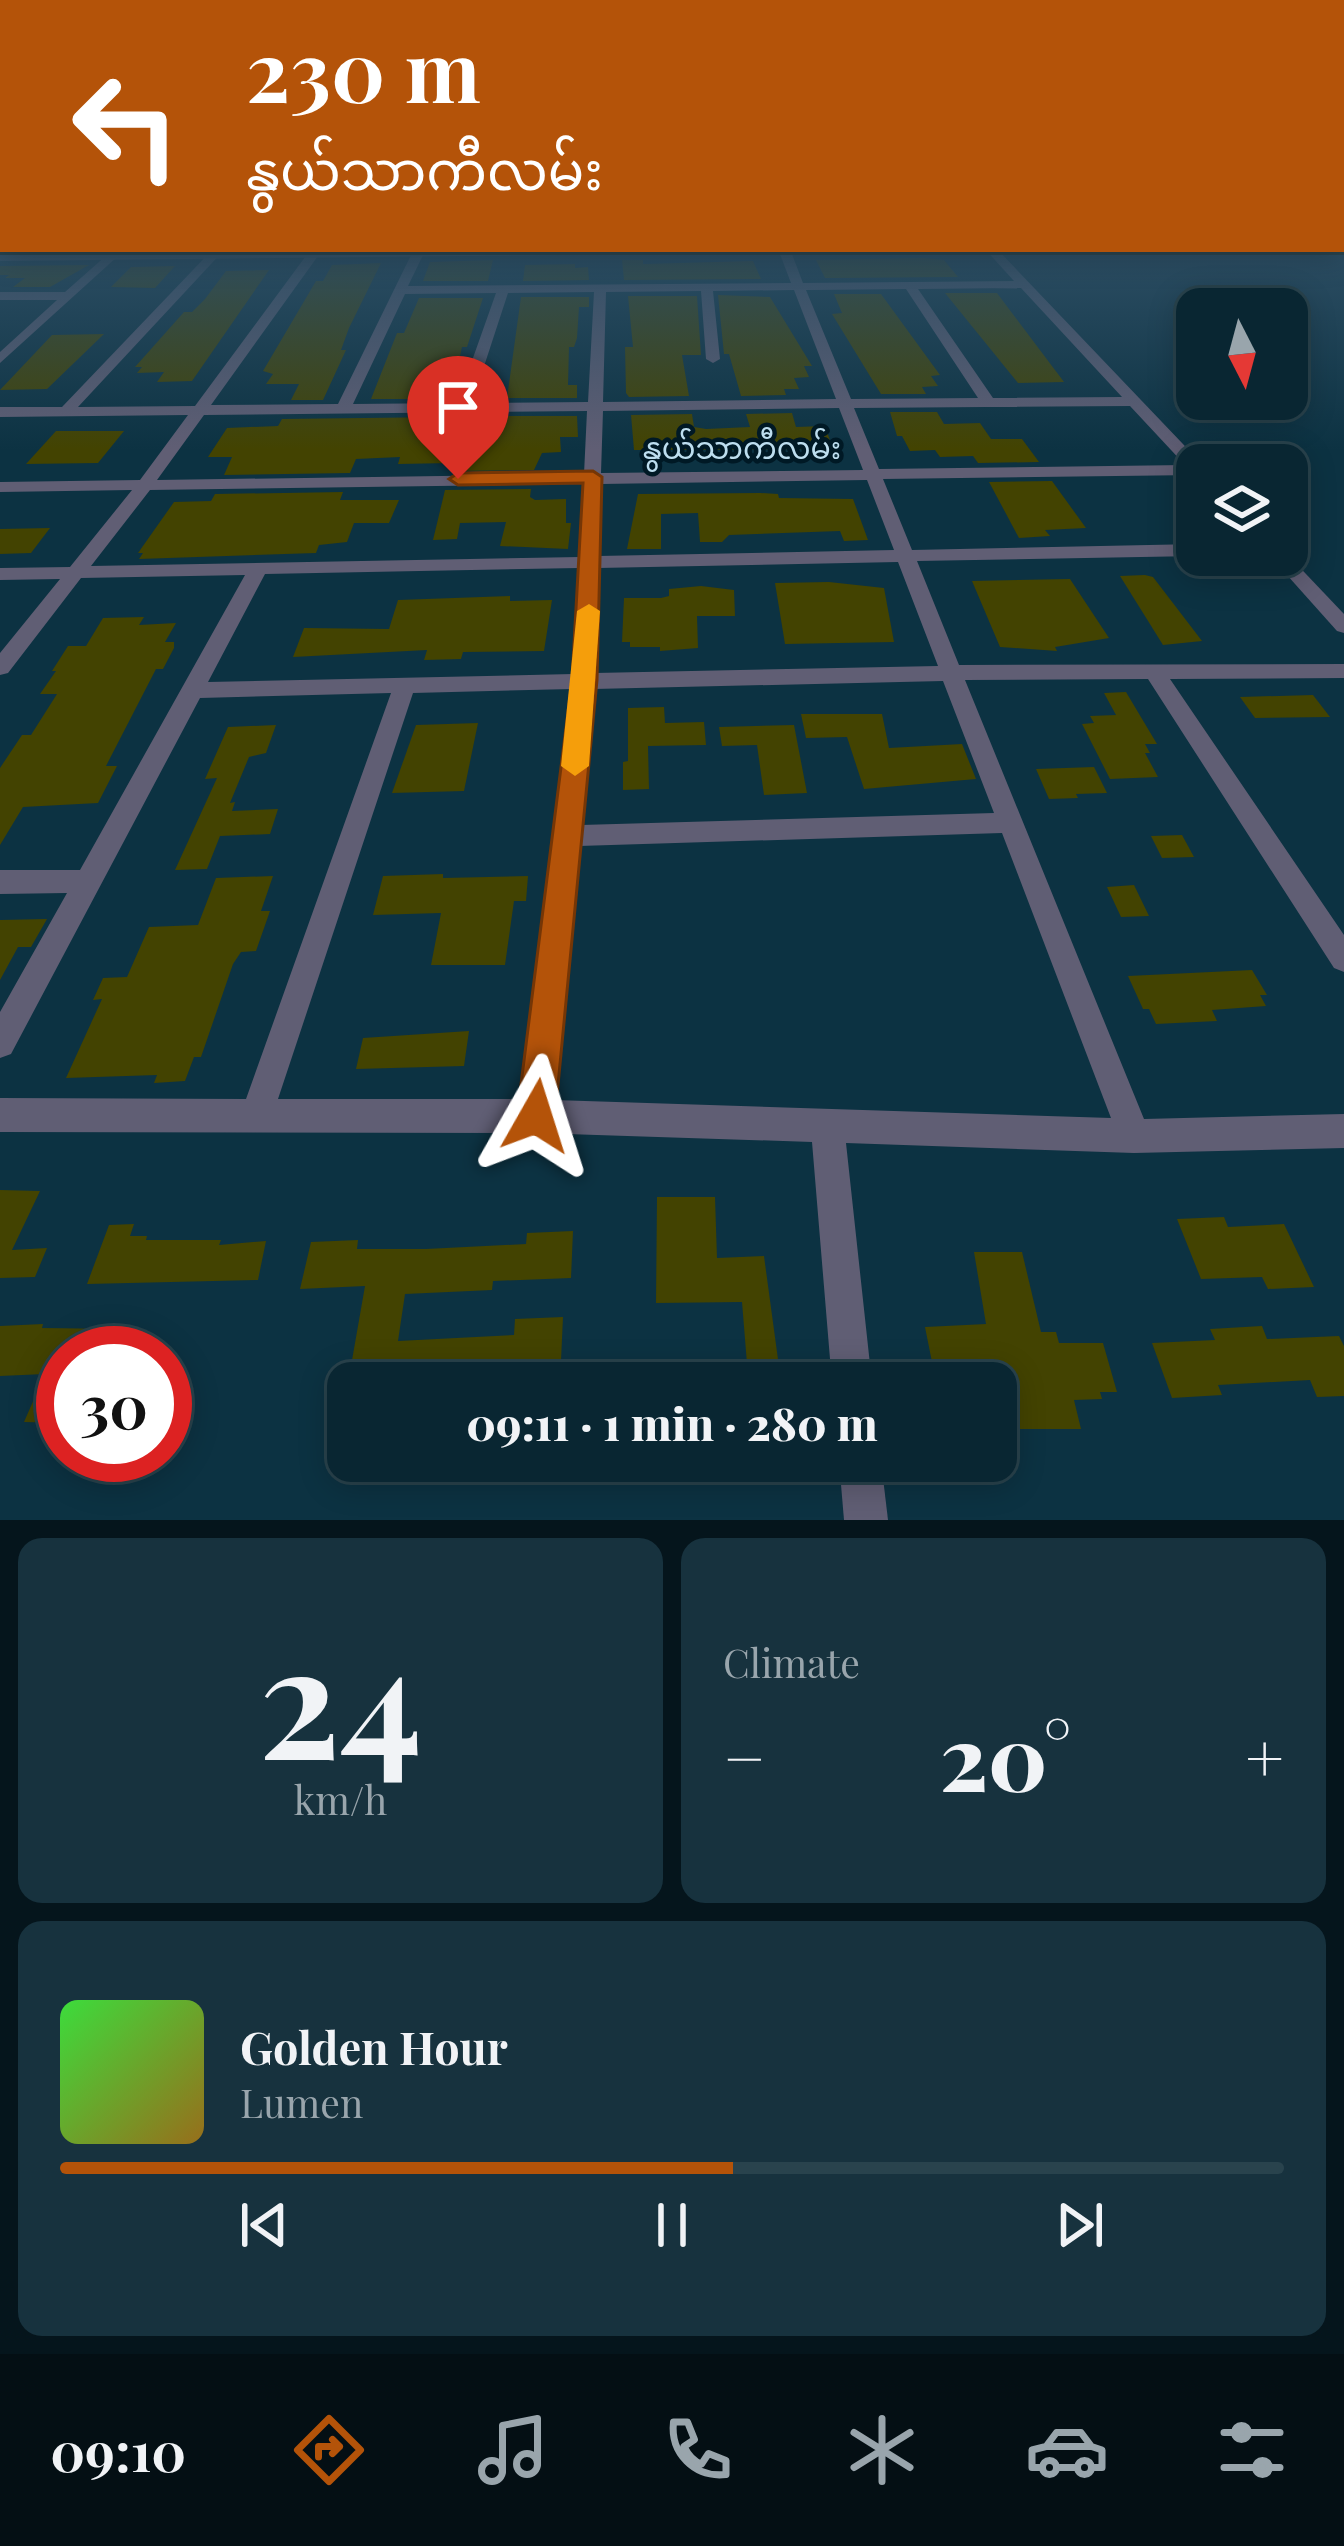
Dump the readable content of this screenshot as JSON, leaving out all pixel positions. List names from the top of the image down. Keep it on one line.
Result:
{"streets":{"street":["နွယ်သာကီလမ်း"]},"north":"bottom","page":{"turn":["230 m","နွယ်သာကီလမ်း"],"limit":"30","trip":"09:11 · 1 min · 280 m","tile":[["24","km/h"],"Climate"],"heat":["−","20°","+"],"song":["Golden Hour","Lumen"],"tabs":"09:10"}}
